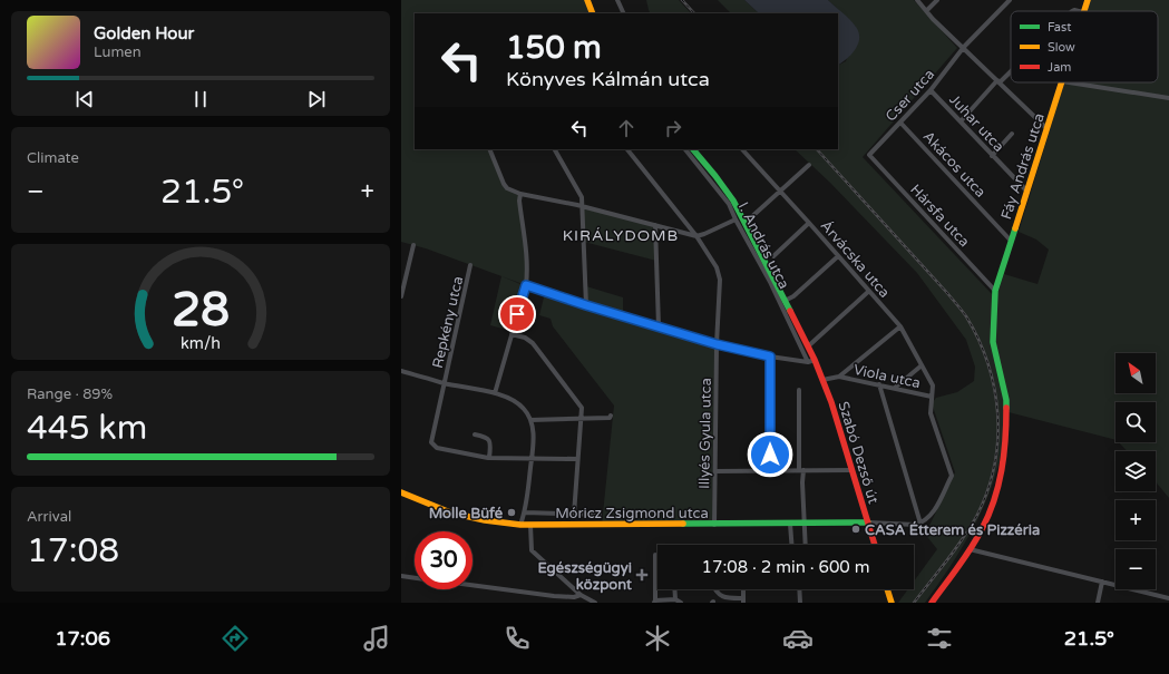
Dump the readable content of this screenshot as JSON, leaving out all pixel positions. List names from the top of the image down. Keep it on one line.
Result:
{"streets":{"street":["Cser utca","Juhar utca","Akácos utca","Fáy András utca","Hársfa utca","I. András utca","Árvácska utca","Repkény utca","Viola utca","Illyés Gyula utca","Szabó Dezső út","Móricz Zsigmond utca"]},"crossings":[["Cser utca","Juhar utca"],["Cser utca","Akácos utca"],["Cser utca","Hársfa utca"],["Juhar utca","Fáy András utca"],["Akácos utca","Fáy András utca"],["Fáy András utca","Hársfa utca"],["I. András utca","Szabó Dezső út"],["Árvácska utca","Viola utca"],["Illyés Gyula utca","Móricz Zsigmond utca"],["Szabó Dezső út","Móricz Zsigmond utca"]],"districts":["KIRÁLYDOMB"],"places":{"other":["Molle Büfé","CASA Étterem és Pizzéria"],"health":["Egészségügyi központ"]},"legend":["Fast","Slow","Jam"],"north":"top left","page":{"turn":["150 m","Könyves Kálmán utca"],"song":["Golden Hour","Lumen"],"tile":["Climate",["Range · 89%","445 km"],["Arrival","17:08"]],"heat":["−","21.5°","+"],"map_buttons":["+","−"],"limit":"30","trip":"17:08 · 2 min · 600 m","tabs":["17:06","21.5°"],"gauge":["28","km/h"]}}
